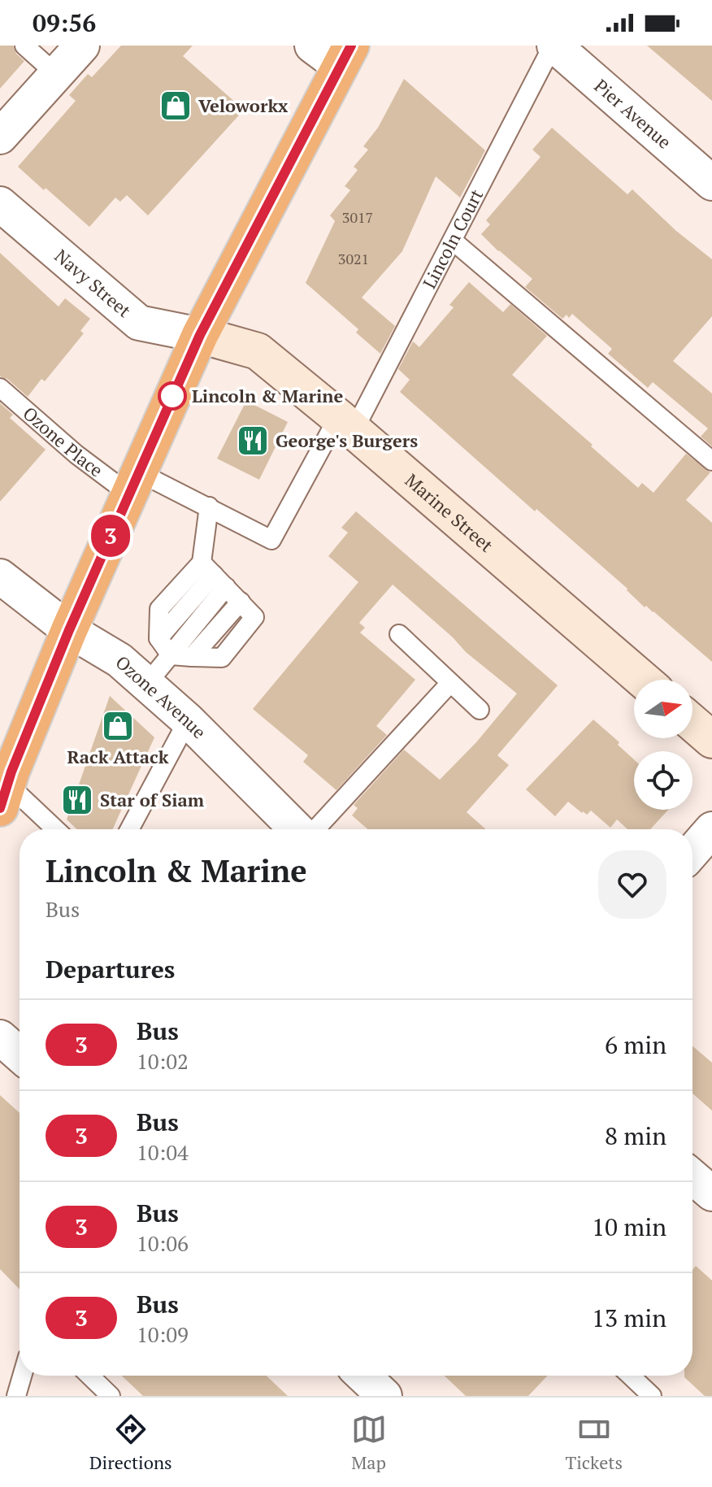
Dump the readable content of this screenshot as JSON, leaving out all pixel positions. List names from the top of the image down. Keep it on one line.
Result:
{"streets":{"street":["Pier Avenue","Navy Street","Marine Street","Ozone Avenue"],"lane":["Lincoln Court","Ozone Place"]},"crossings":[["Pier Avenue","Lincoln Court"],["Lincoln Court","Ozone Place"],["Lincoln Court","Marine Street"],["Navy Street","Marine Street"]],"places":{"shop":["Veloworkx","Rack Attack"],"other":["Lincoln & Marine"],"restaurant":["George's Burgers","Star of Siam"]},"lines":["bus line 3"],"house_numbers":["3017","3021"],"north":"right","page":{"status":"09:56","on_map":"3","heading":[["Lincoln & Marine","Bus"],"Departures"],"list":[{"mark":"3","name":"Bus","note":"10:02","value":"6 min"},{"mark":"3","name":"Bus","note":"10:04","value":"8 min"},{"mark":"3","name":"Bus","note":"10:06","value":"10 min"},{"mark":"3","name":"Bus","note":"10:09","value":"13 min"}],"tabs":["Directions","Map","Tickets"]}}
